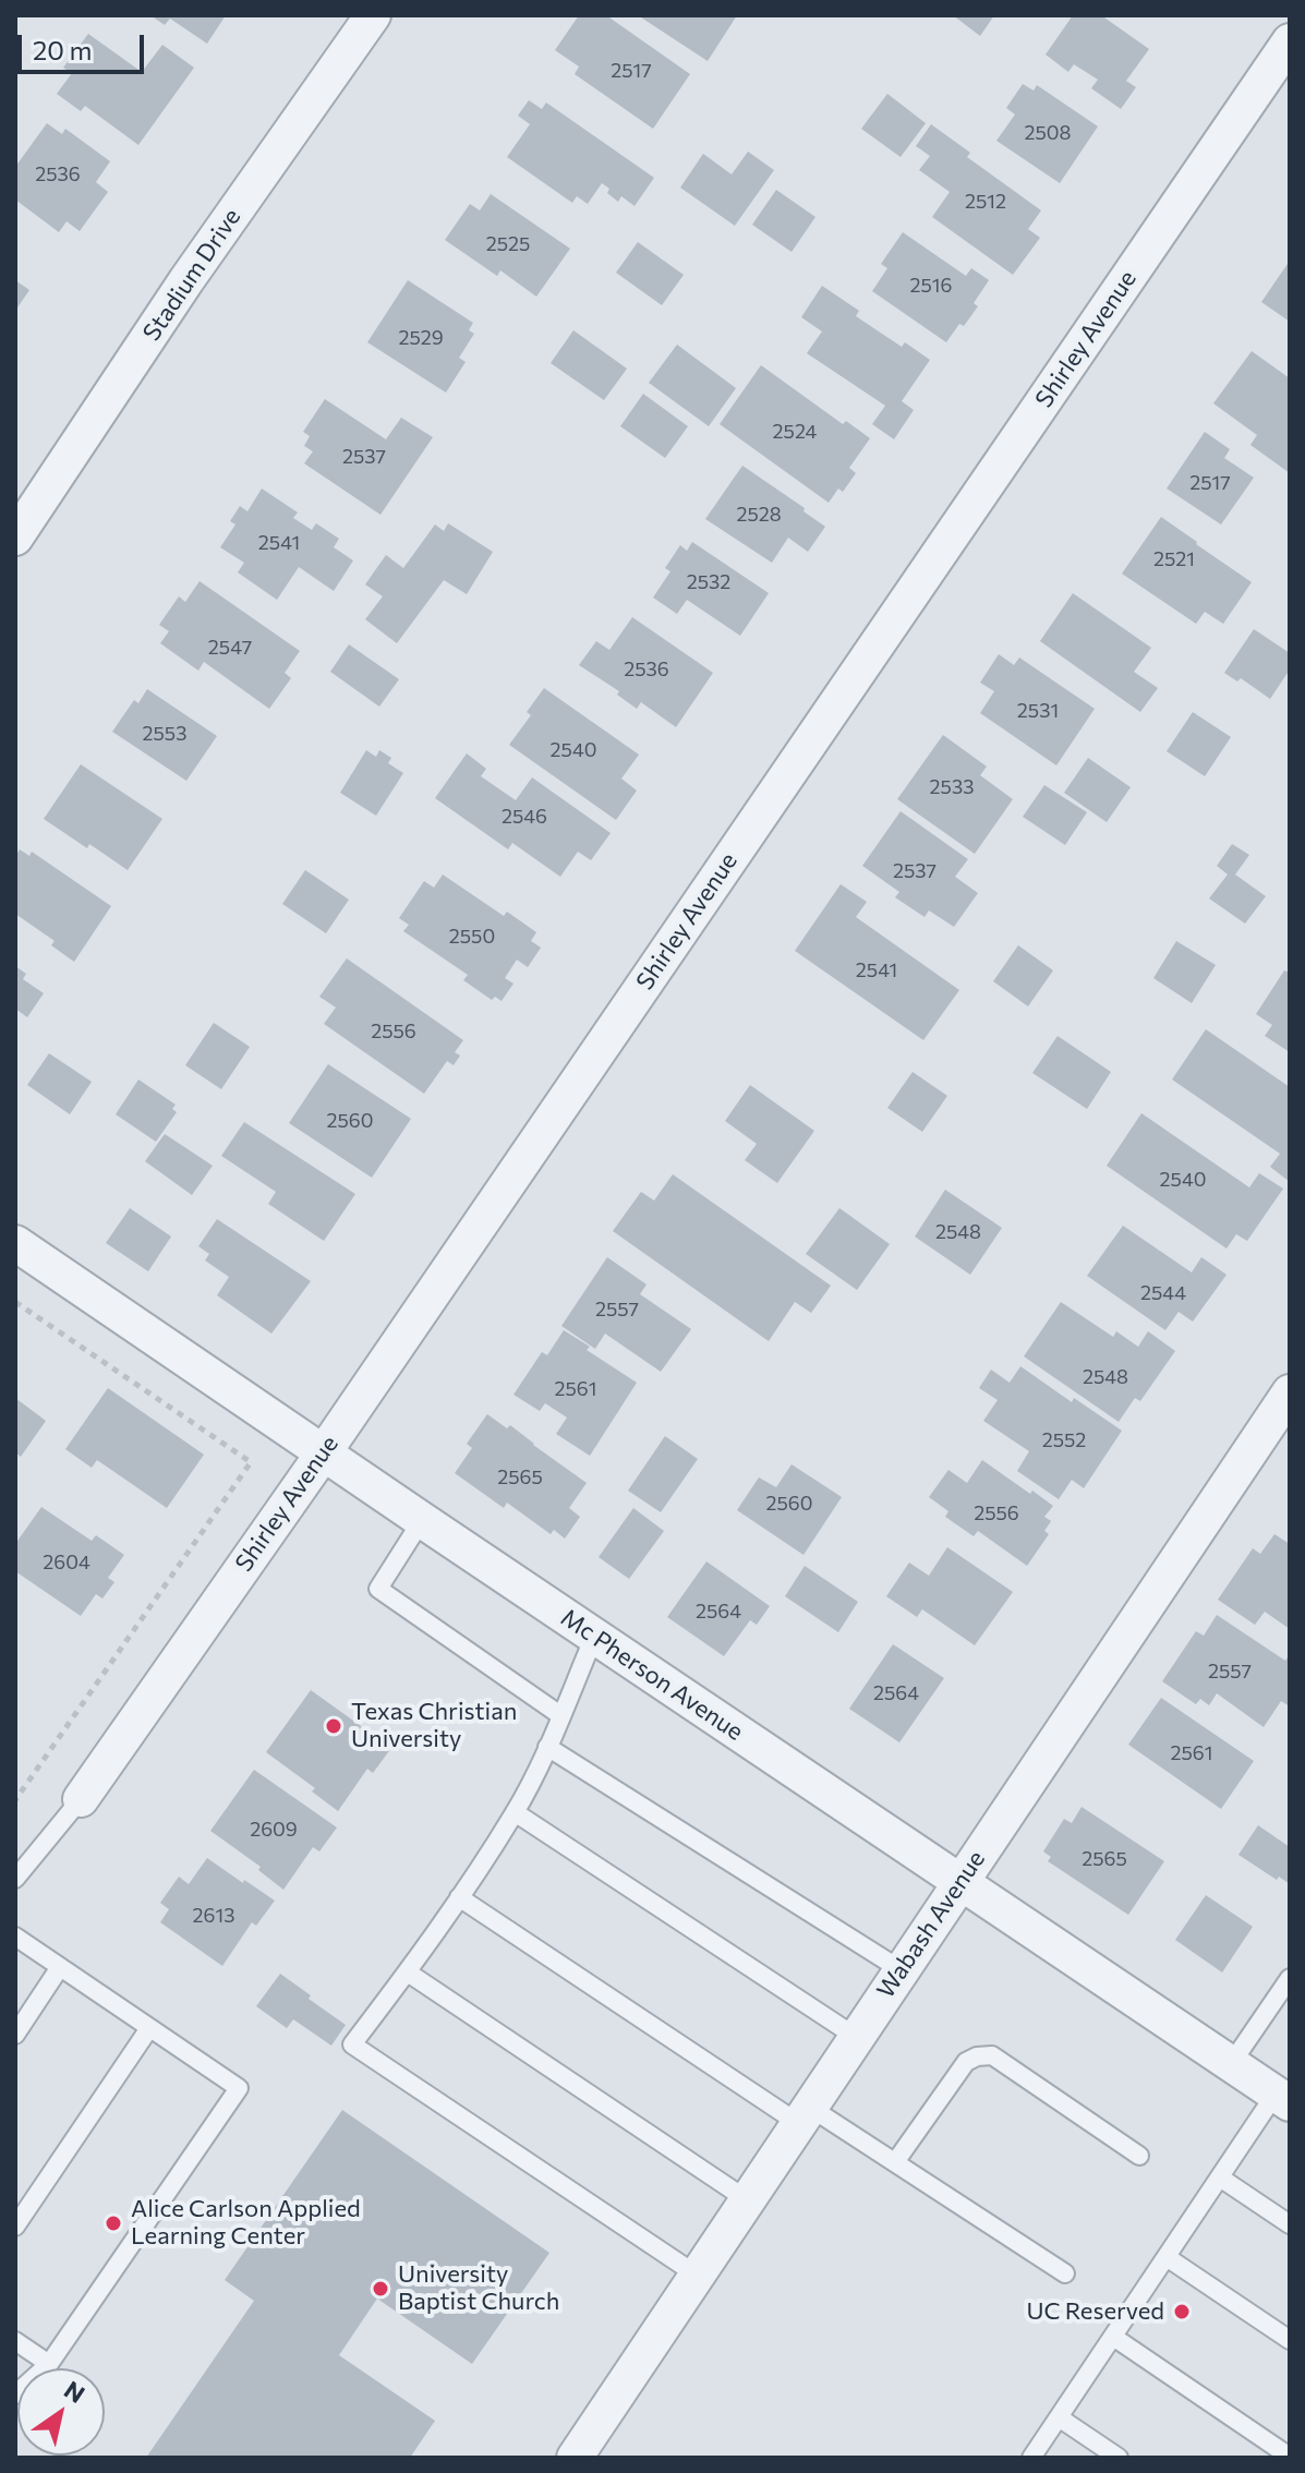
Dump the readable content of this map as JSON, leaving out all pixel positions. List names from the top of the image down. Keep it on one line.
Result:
{"streets":{"street":["Stadium Drive","Shirley Avenue","Mc Pherson Avenue","Wabash Avenue"]},"crossings":[["Shirley Avenue","Mc Pherson Avenue"],["Mc Pherson Avenue","Wabash Avenue"]],"places":["Texas Christian University","Alice Carlson Applied Learning Center","University Baptist Church","UC Reserved"],"house_numbers":["2517","2508","2536","2512","2525","2516","2529","2524","2537","2517","2528","2541","2521","2532","2547","2536","2531","2553","2540","2533","2546","2537","2550","2541","2556","2560","2540","2548","2544","2557","2548","2561","2552","2565","2560","2556","2604","2564","2557","2564","2561","2609","2565","2613"],"scale_bar":"20 m","north":"top right"}
